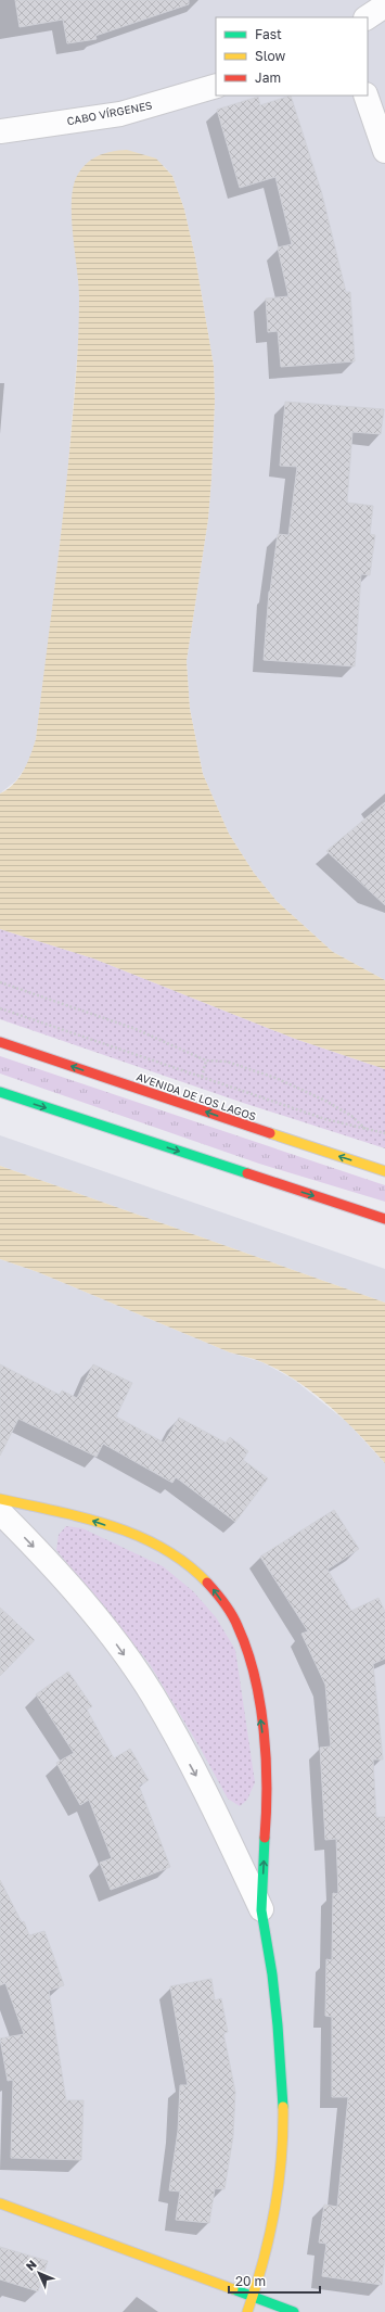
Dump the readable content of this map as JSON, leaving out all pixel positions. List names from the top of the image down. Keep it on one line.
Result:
{"streets":{"street":["CABO VÍRGENES","AVENIDA DE LOS LAGOS"]},"legend":["Fast","Slow","Jam"],"scale_bar":"20 m","north":"top left"}
